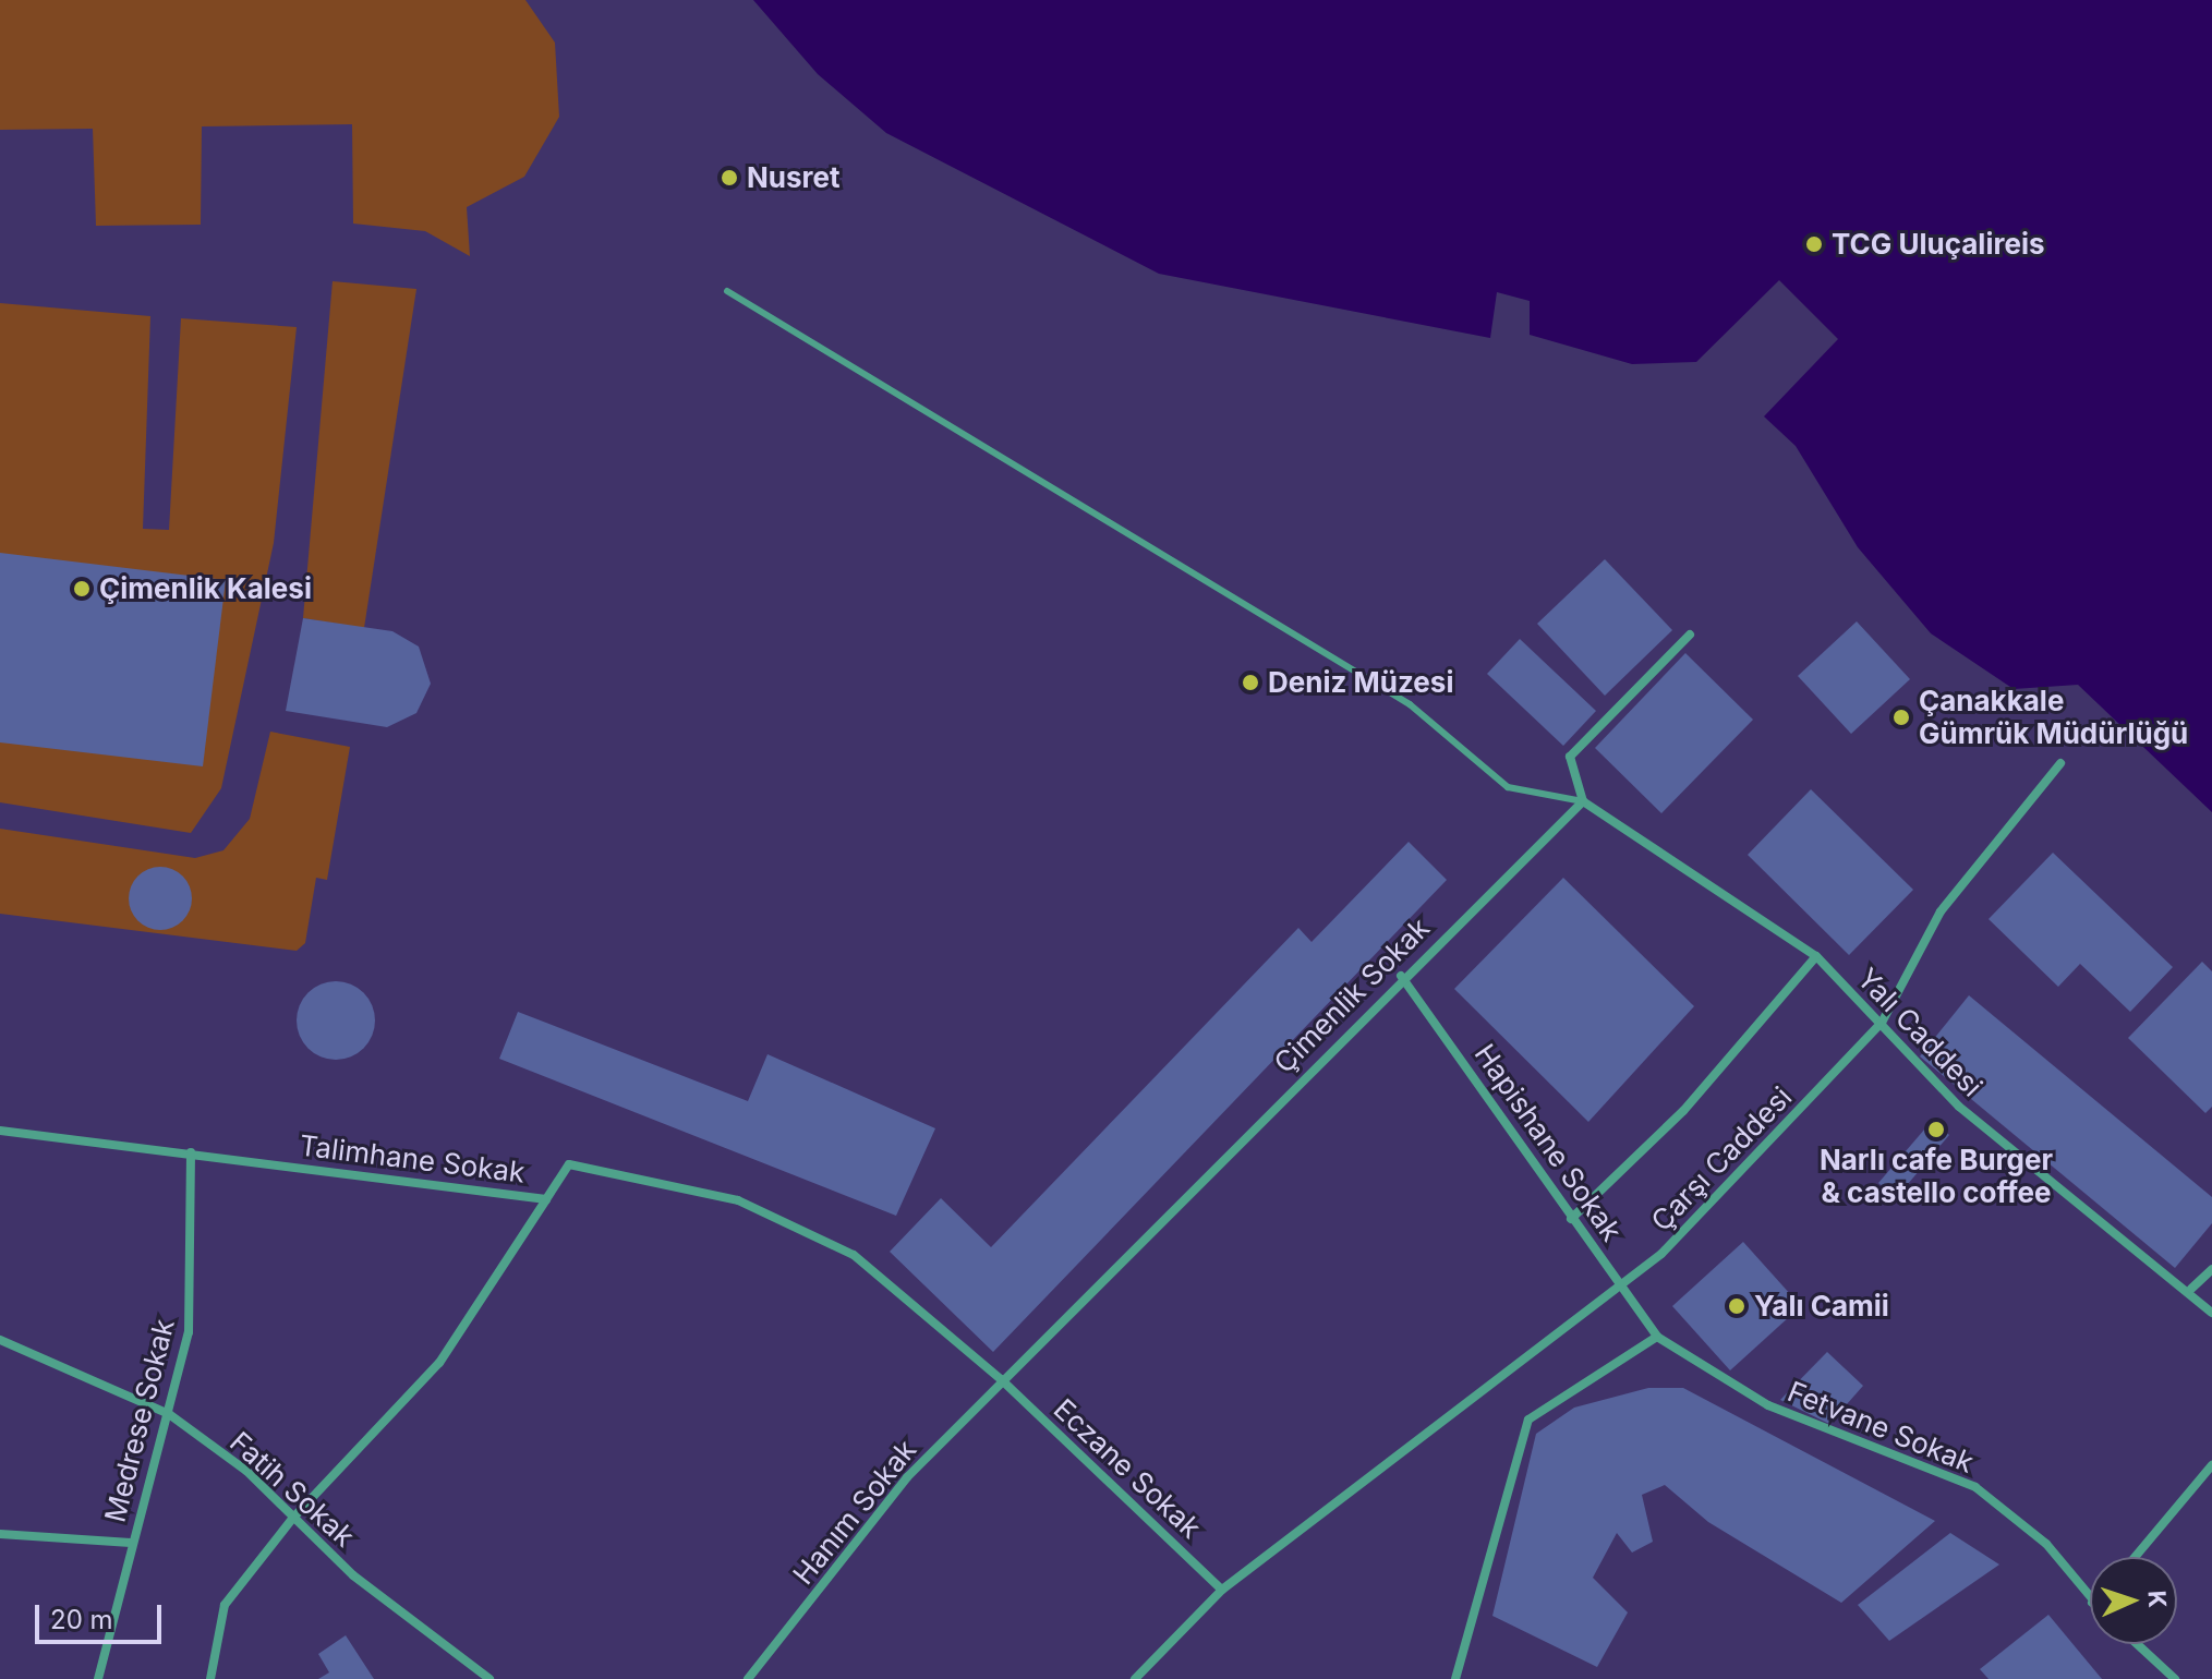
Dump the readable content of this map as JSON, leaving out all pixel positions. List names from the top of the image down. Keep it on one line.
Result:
{"streets":{"street":["Çimenlik Sokak","Yalı Caddesi","Hapishane Sokak","Talimhane Sokak","Çarşı Caddesi","Medrese Sokak","Fetvane Sokak","Eczane Sokak","Fatih Sokak","Hanım Sokak"]},"crossings":[["Çimenlik Sokak","Yalı Caddesi"],["Çimenlik Sokak","Hapishane Sokak"],["Çimenlik Sokak","Talimhane Sokak"],["Çimenlik Sokak","Eczane Sokak"],["Çimenlik Sokak","Hanım Sokak"],["Yalı Caddesi","Çarşı Caddesi"],["Hapishane Sokak","Çarşı Caddesi"],["Hapishane Sokak","Fetvane Sokak"],["Talimhane Sokak","Medrese Sokak"],["Talimhane Sokak","Eczane Sokak"],["Talimhane Sokak","Hanım Sokak"],["Çarşı Caddesi","Eczane Sokak"],["Medrese Sokak","Fatih Sokak"],["Eczane Sokak","Hanım Sokak"]],"places":["Nusret","TCG Uluçalireis","Çimenlik Kalesi","Deniz Müzesi","Çanakkale Gümrük Müdürlüğü","Narlı cafe Burger & castello coffee","Yalı Camii"],"scale_bar":"20 m","north":"right"}
